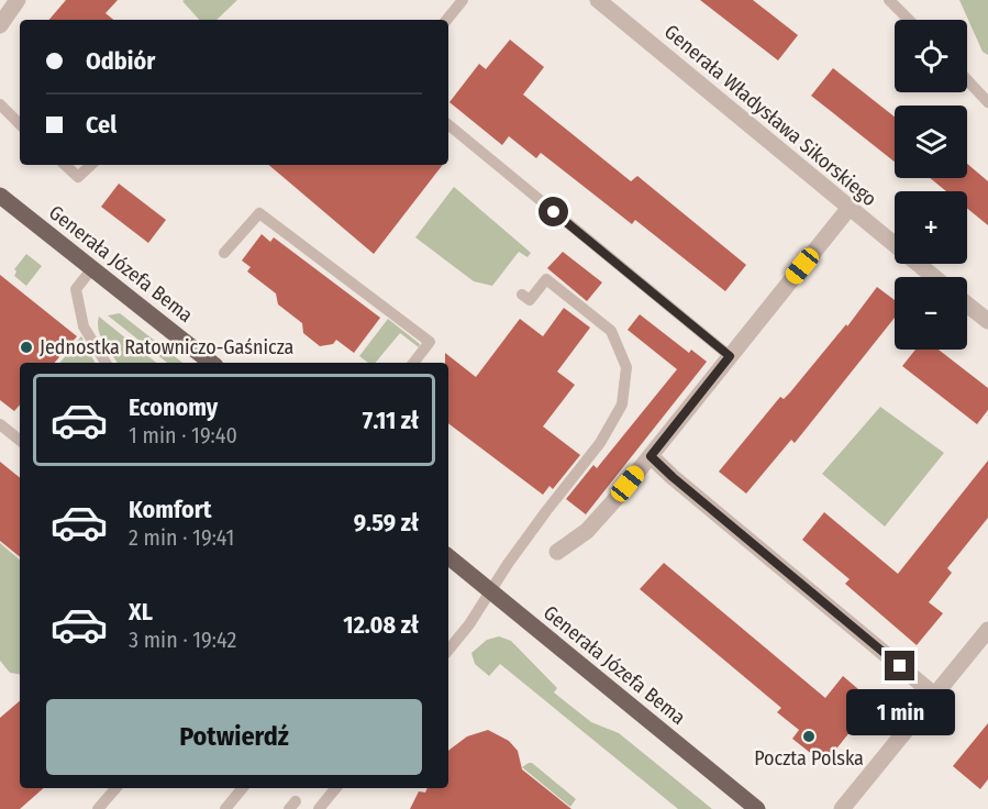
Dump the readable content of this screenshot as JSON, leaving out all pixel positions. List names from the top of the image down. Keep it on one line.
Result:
{"streets":{"main road":["Generała Józefa Bema"],"street":["Generała Władysława Sikorskiego"]},"places":["Jednostka Ratowniczo-Gaśnicza","Poczta Polska"],"page":{"map_buttons":["+","−"],"banner":["Odbiór","Cel"],"list":[{"name":"Economy","note":"1 min · 19:40","value":"7.11 zł"},{"name":"Komfort","note":"2 min · 19:41","value":"9.59 zł"},{"name":"XL","note":"3 min · 19:42","value":"12.08 zł"}],"buttons":"Potwierdź","bubble":"1 min"}}
